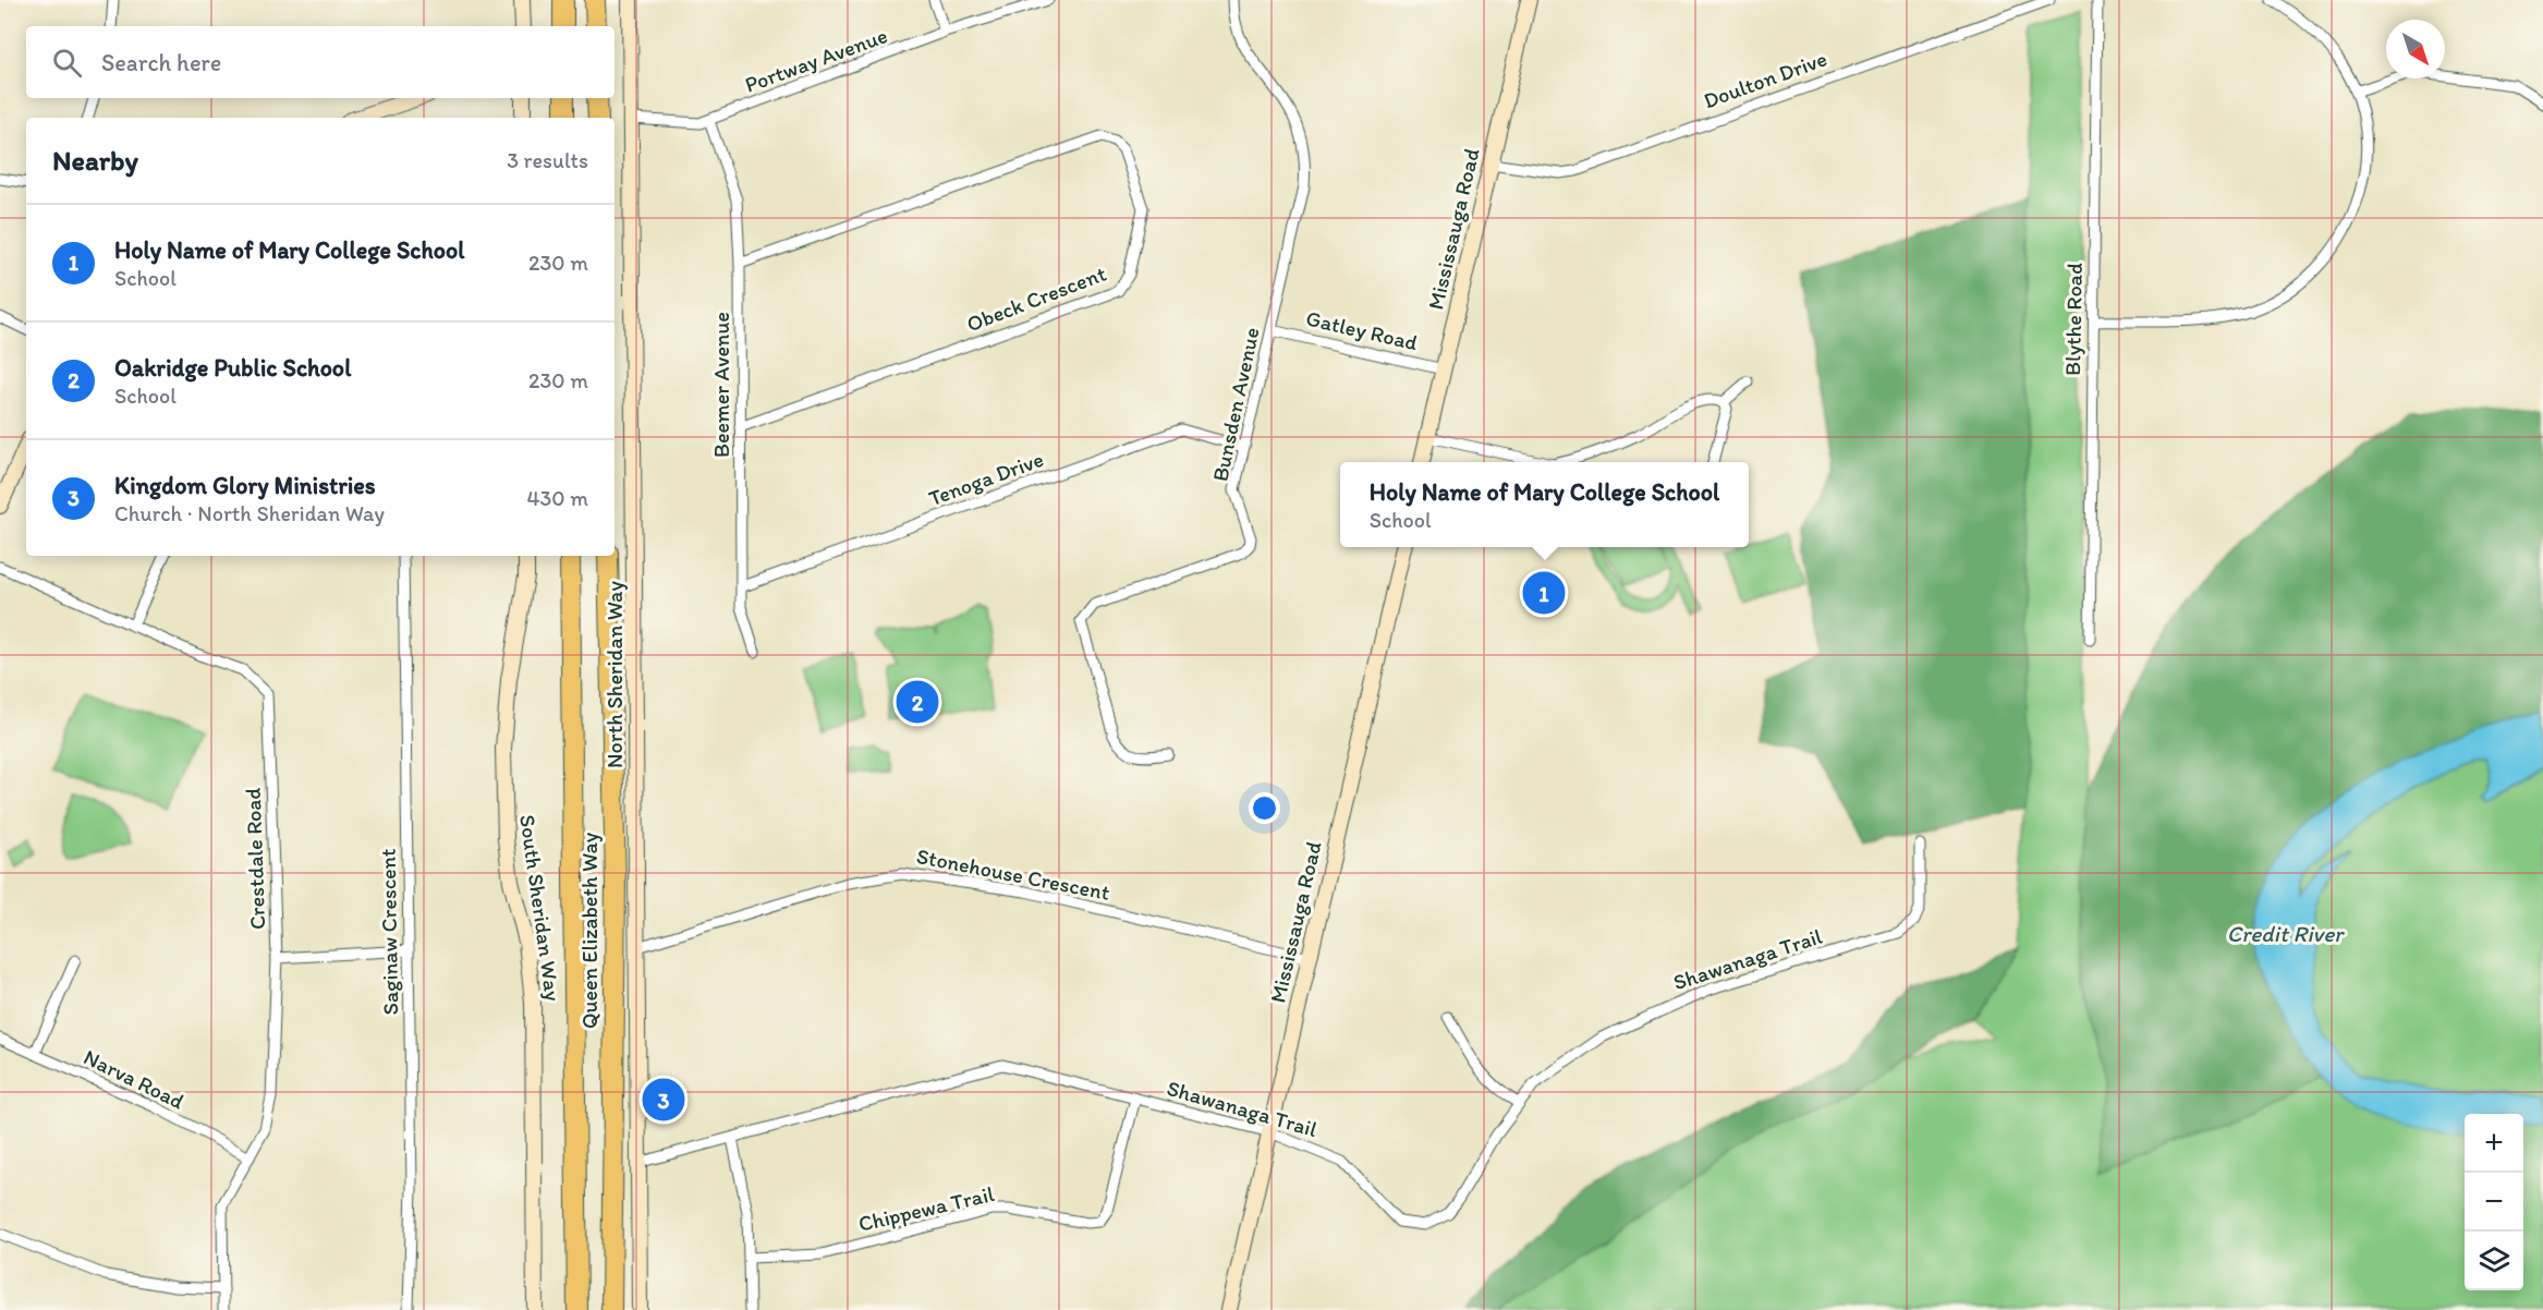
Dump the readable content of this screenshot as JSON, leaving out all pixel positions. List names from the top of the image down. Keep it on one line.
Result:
{"streets":{"highway":["Queen Elizabeth Way"],"street":["Portway Avenue","Doulton Drive","Mississauga Road","Obeck Crescent","Blythe Road","Gatley Road","Beemer Avenue","Bunsden Avenue","Tenoga Drive","North Sheridan Way","Crestdale Road","Stonehouse Crescent","South Sheridan Way","Saginaw Crescent","Shawanaga Trail","Narva Road","Chippewa Trail"]},"crossings":[["Portway Avenue","Beemer Avenue"],["Portway Avenue","North Sheridan Way"],["Doulton Drive","Mississauga Road"],["Mississauga Road","Gatley Road"],["Mississauga Road","Stonehouse Crescent"],["Mississauga Road","Shawanaga Trail"],["Obeck Crescent","Beemer Avenue"],["Gatley Road","Bunsden Avenue"],["Beemer Avenue","Tenoga Drive"],["Bunsden Avenue","Tenoga Drive"],["North Sheridan Way","Stonehouse Crescent"],["North Sheridan Way","Shawanaga Trail"],["Crestdale Road","Narva Road"],["Shawanaga Trail","Chippewa Trail"]],"water":["Credit River"],"north":"bottom right","page":{"search":"Search here","heading":["Nearby","3 results"],"list":[{"mark":"1","name":"Holy Name of Mary College School","note":"School","value":"230 m"},{"mark":"2","name":"Oakridge Public School","note":"School","value":"230 m"},{"mark":"3","name":"Kingdom Glory Ministries","note":"Church · North Sheridan Way","value":"430 m"}],"popup":["Holy Name of Mary College School","School"],"pins":["1","2","3"],"map_buttons":["+","−"]}}
